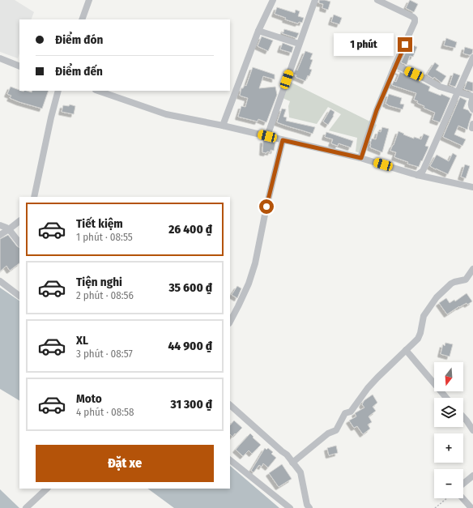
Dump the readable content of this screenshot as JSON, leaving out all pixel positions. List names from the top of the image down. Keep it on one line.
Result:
{"north":"bottom","page":{"banner":["Điểm đón","Điểm đến"],"bubble":"1 phút","list":[{"name":"Tiết kiệm","note":"1 phút · 08:55","value":"26 400 ₫"},{"name":"Tiện nghi","note":"2 phút · 08:56","value":"35 600 ₫"},{"name":"XL","note":"3 phút · 08:57","value":"44 900 ₫"},{"name":"Moto","note":"4 phút · 08:58","value":"31 300 ₫"}],"map_buttons":["+","−"],"buttons":"Đặt xe"}}
